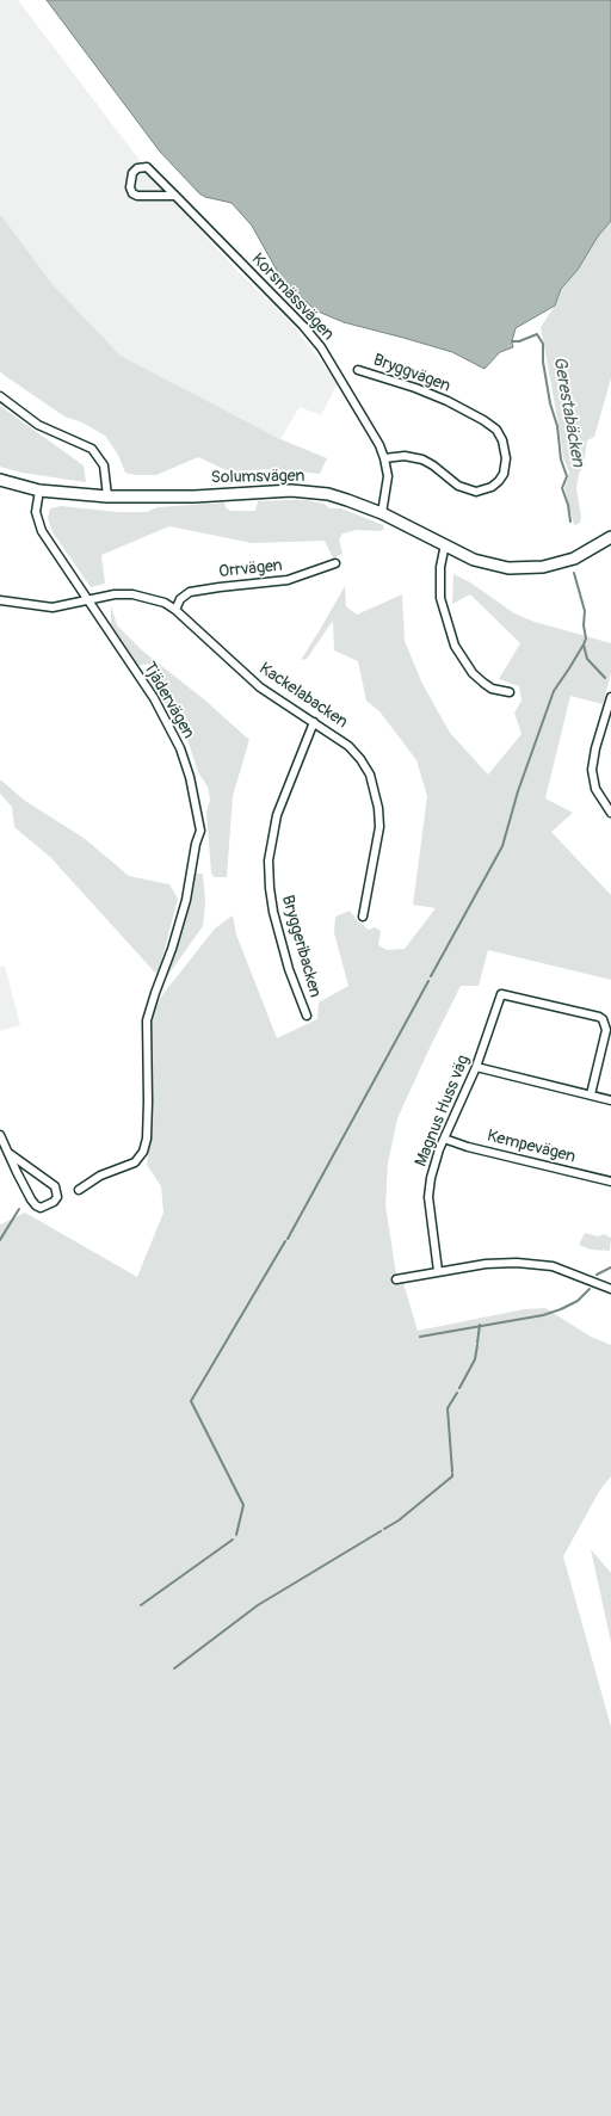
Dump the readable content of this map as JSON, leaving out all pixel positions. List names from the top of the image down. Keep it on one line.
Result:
{"streets":{"main road":["Solumsvägen"],"street":["Korsmässvägen","Bryggvägen","Orrvägen","Kackelabacken","Tjädervägen","Bryggeribacken","Magnus Huss väg","Kempevägen"]},"crossings":[["Korsmässvägen","Bryggvägen"],["Korsmässvägen","Solumsvägen"],["Solumsvägen","Tjädervägen"],["Orrvägen","Kackelabacken"],["Kackelabacken","Tjädervägen"],["Kackelabacken","Bryggeribacken"],["Magnus Huss väg","Kempevägen"]],"water":["Gerestabäcken"]}
